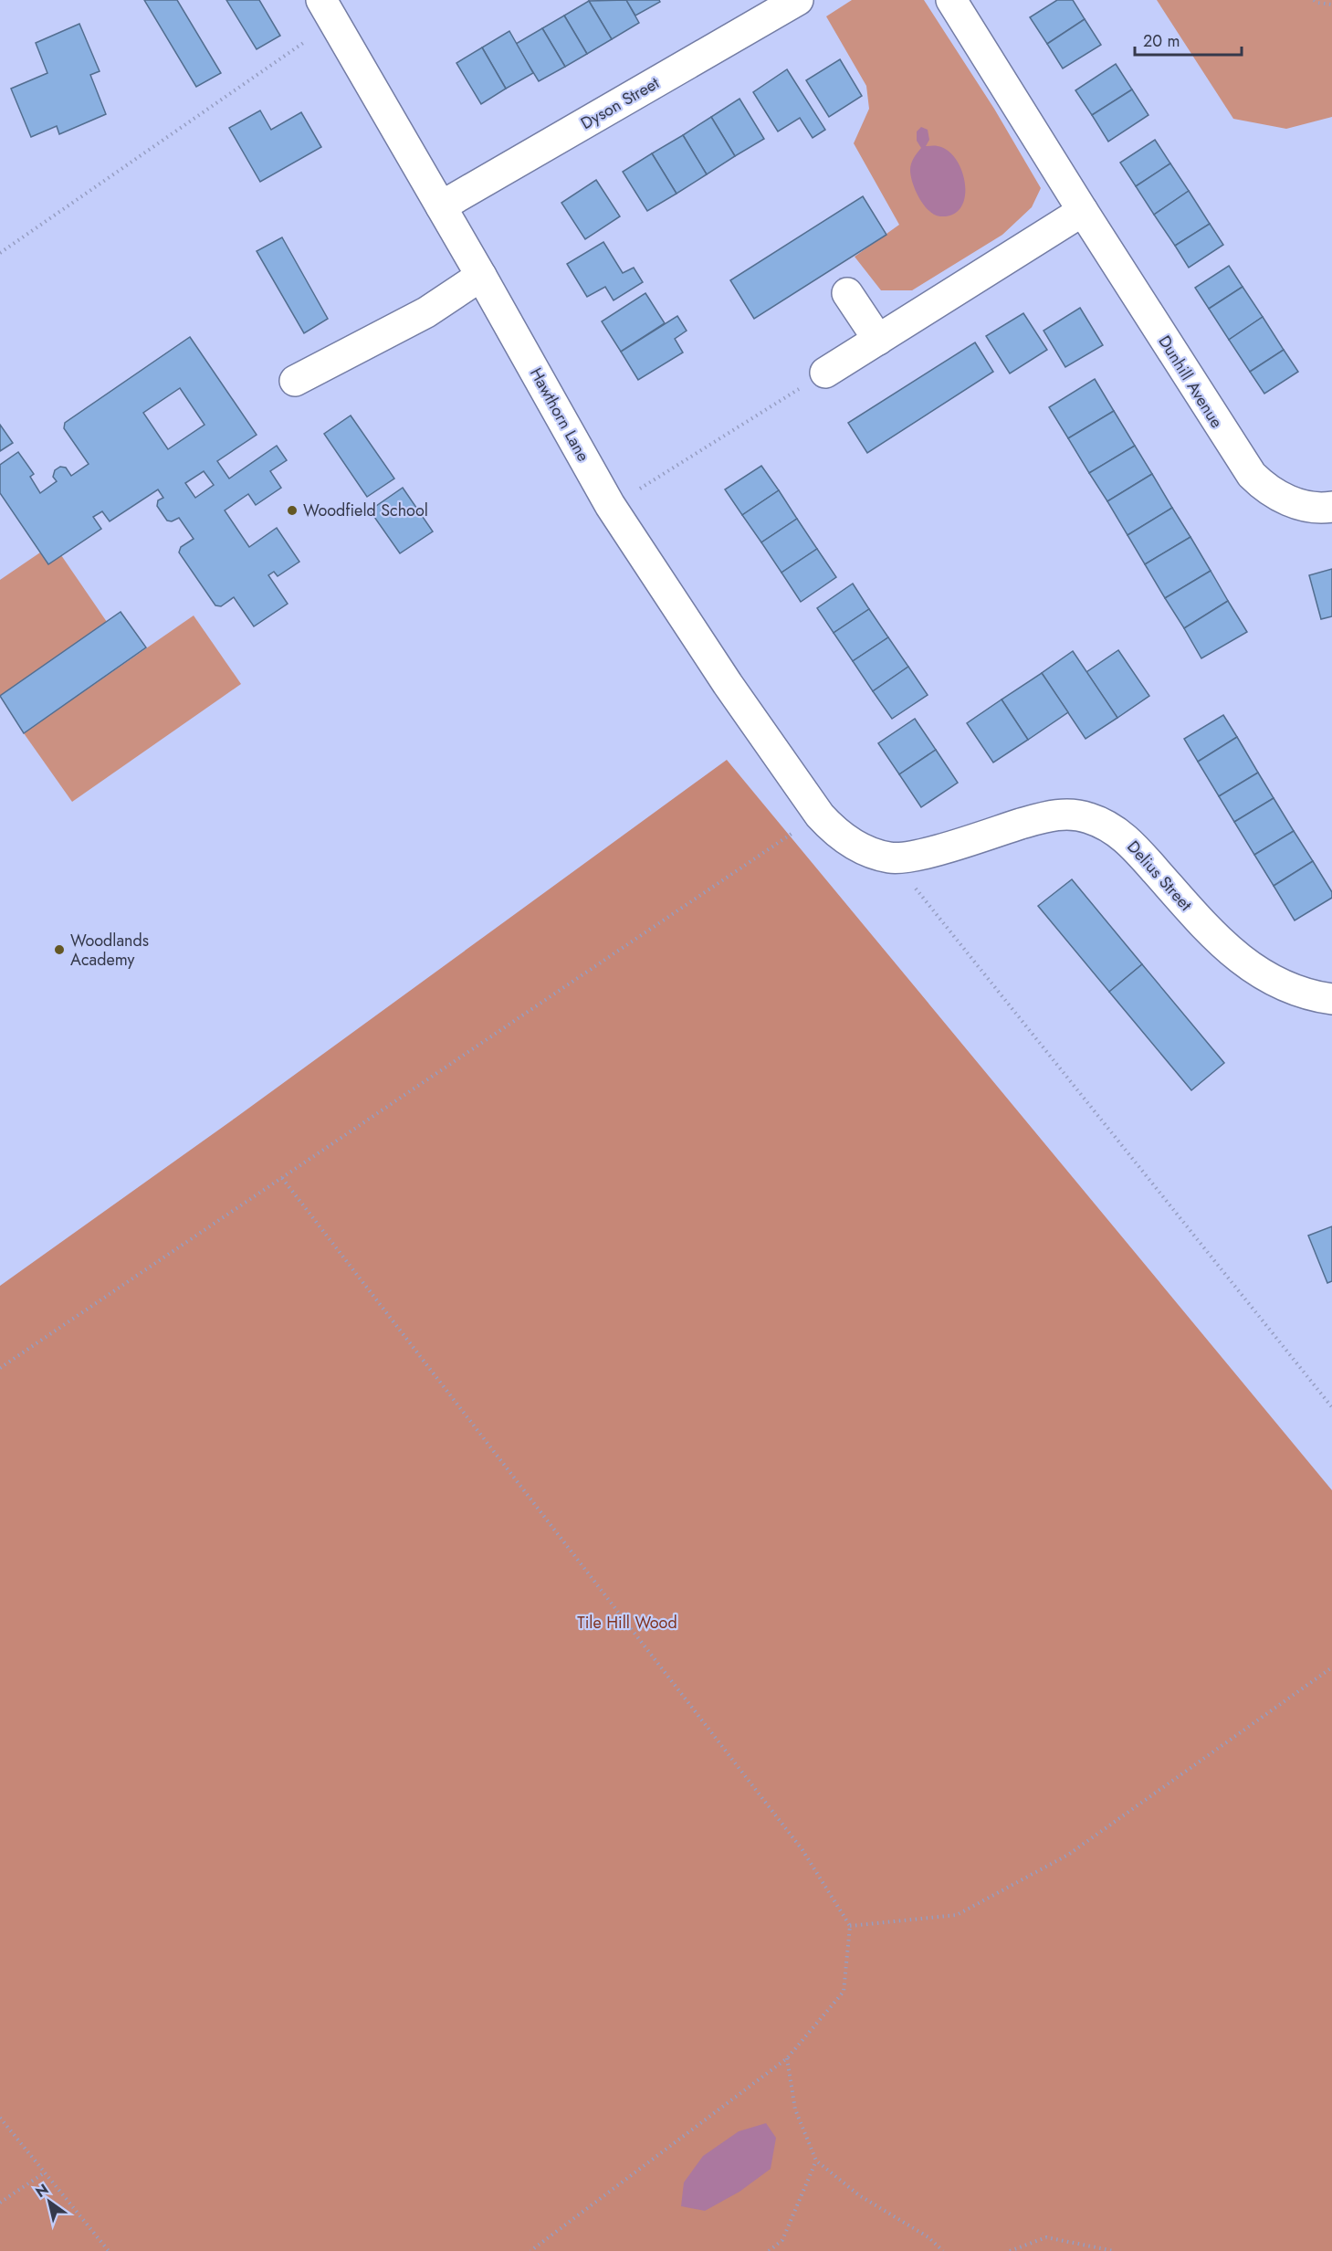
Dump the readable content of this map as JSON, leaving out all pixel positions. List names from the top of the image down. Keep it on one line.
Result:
{"streets":{"street":["Dyson Street","Dunhill Avenue","Hawthorn Lane","Delius Street"]},"crossings":[["Dyson Street","Hawthorn Lane"],["Hawthorn Lane","Delius Street"]],"parks":["Tile Hill Wood"],"places":["Woodfield School","Woodlands Academy"],"scale_bar":"20 m","north":"top left"}
